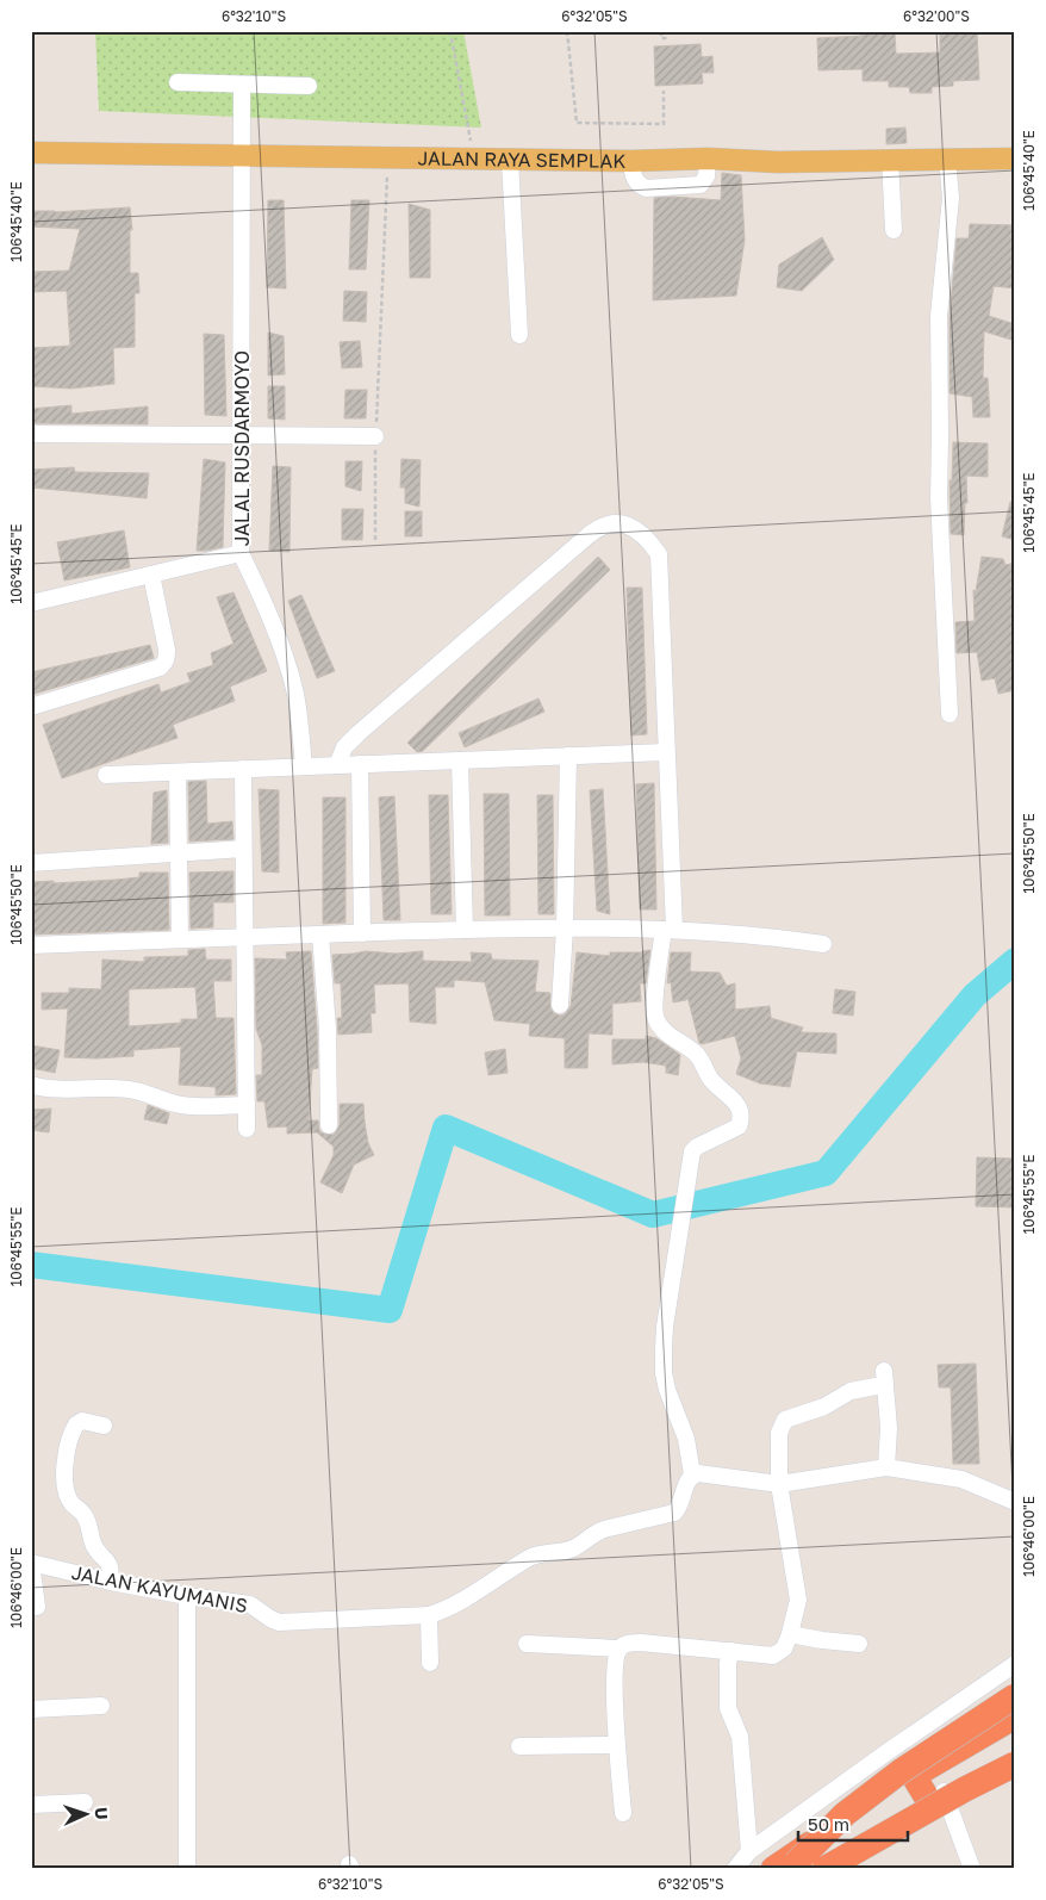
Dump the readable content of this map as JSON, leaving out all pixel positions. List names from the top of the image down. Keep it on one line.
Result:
{"streets":{"main road":["JALAN RAYA SEMPLAK"],"street":["JALAL RUSDARMOYO","JALAN KAYUMANIS"]},"crossings":[["JALAN RAYA SEMPLAK","JALAL RUSDARMOYO"]],"scale_bar":"50 m","north":"right","coordinates":["6°32'10\"S","6°32'05\"S","6°32'00\"S","106°45'40\"E","106°45'45\"E","106°45'50\"E","106°45'55\"E","106°46'00\"E"]}
